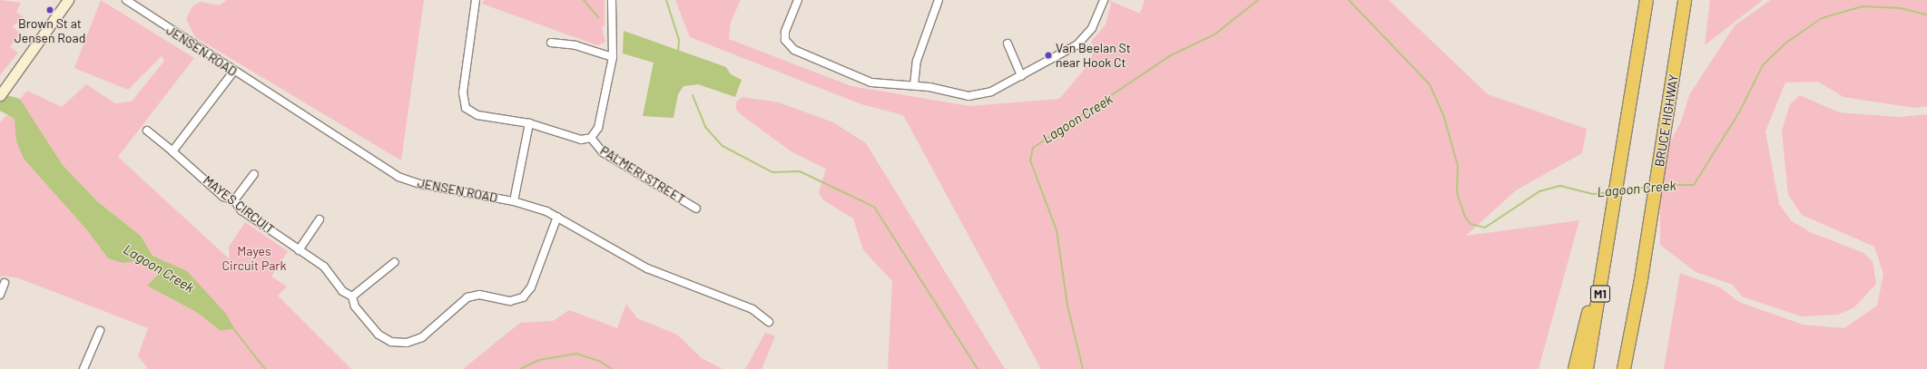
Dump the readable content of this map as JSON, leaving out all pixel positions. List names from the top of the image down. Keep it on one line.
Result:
{"streets":{"highway":["BRUCE HIGHWAY","M1"],"street":["JENSEN ROAD","PALMERI STREET","MAYES CIRCUIT"]},"crossings":[["JENSEN ROAD","MAYES CIRCUIT"]],"water":["Lagoon Creek"],"parks":["Mayes Circuit Park"],"places":["Brown St at Jensen Road","Van Beelan St near Hook Ct"]}
